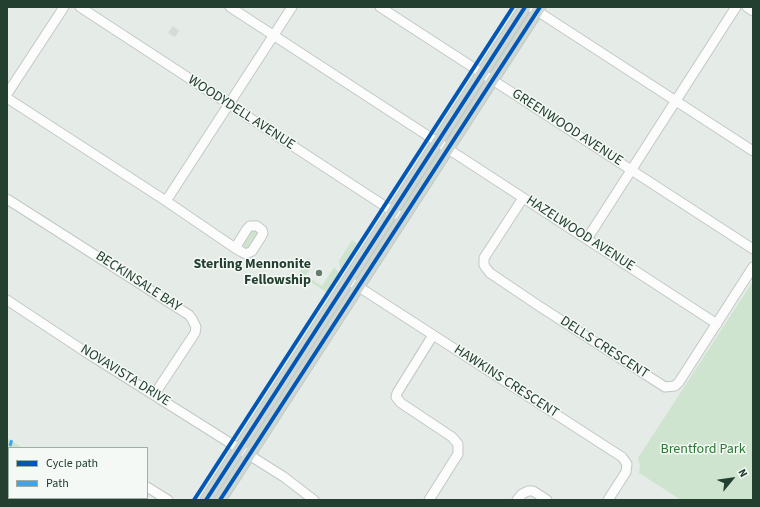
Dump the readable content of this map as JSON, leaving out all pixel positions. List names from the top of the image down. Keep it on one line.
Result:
{"streets":{"street":["WOODYDELL AVENUE","GREENWOOD AVENUE","HAZELWOOD AVENUE","BECKINSALE BAY","DELLS CRESCENT","NOVAVISTA DRIVE","HAWKINS CRESCENT"]},"crossings":[["HAZELWOOD AVENUE","DELLS CRESCENT"],["BECKINSALE BAY","NOVAVISTA DRIVE"]],"parks":["Brentford Park"],"places":["Sterling Mennonite Fellowship"],"legend":["Cycle path","Path"],"north":"top right"}
